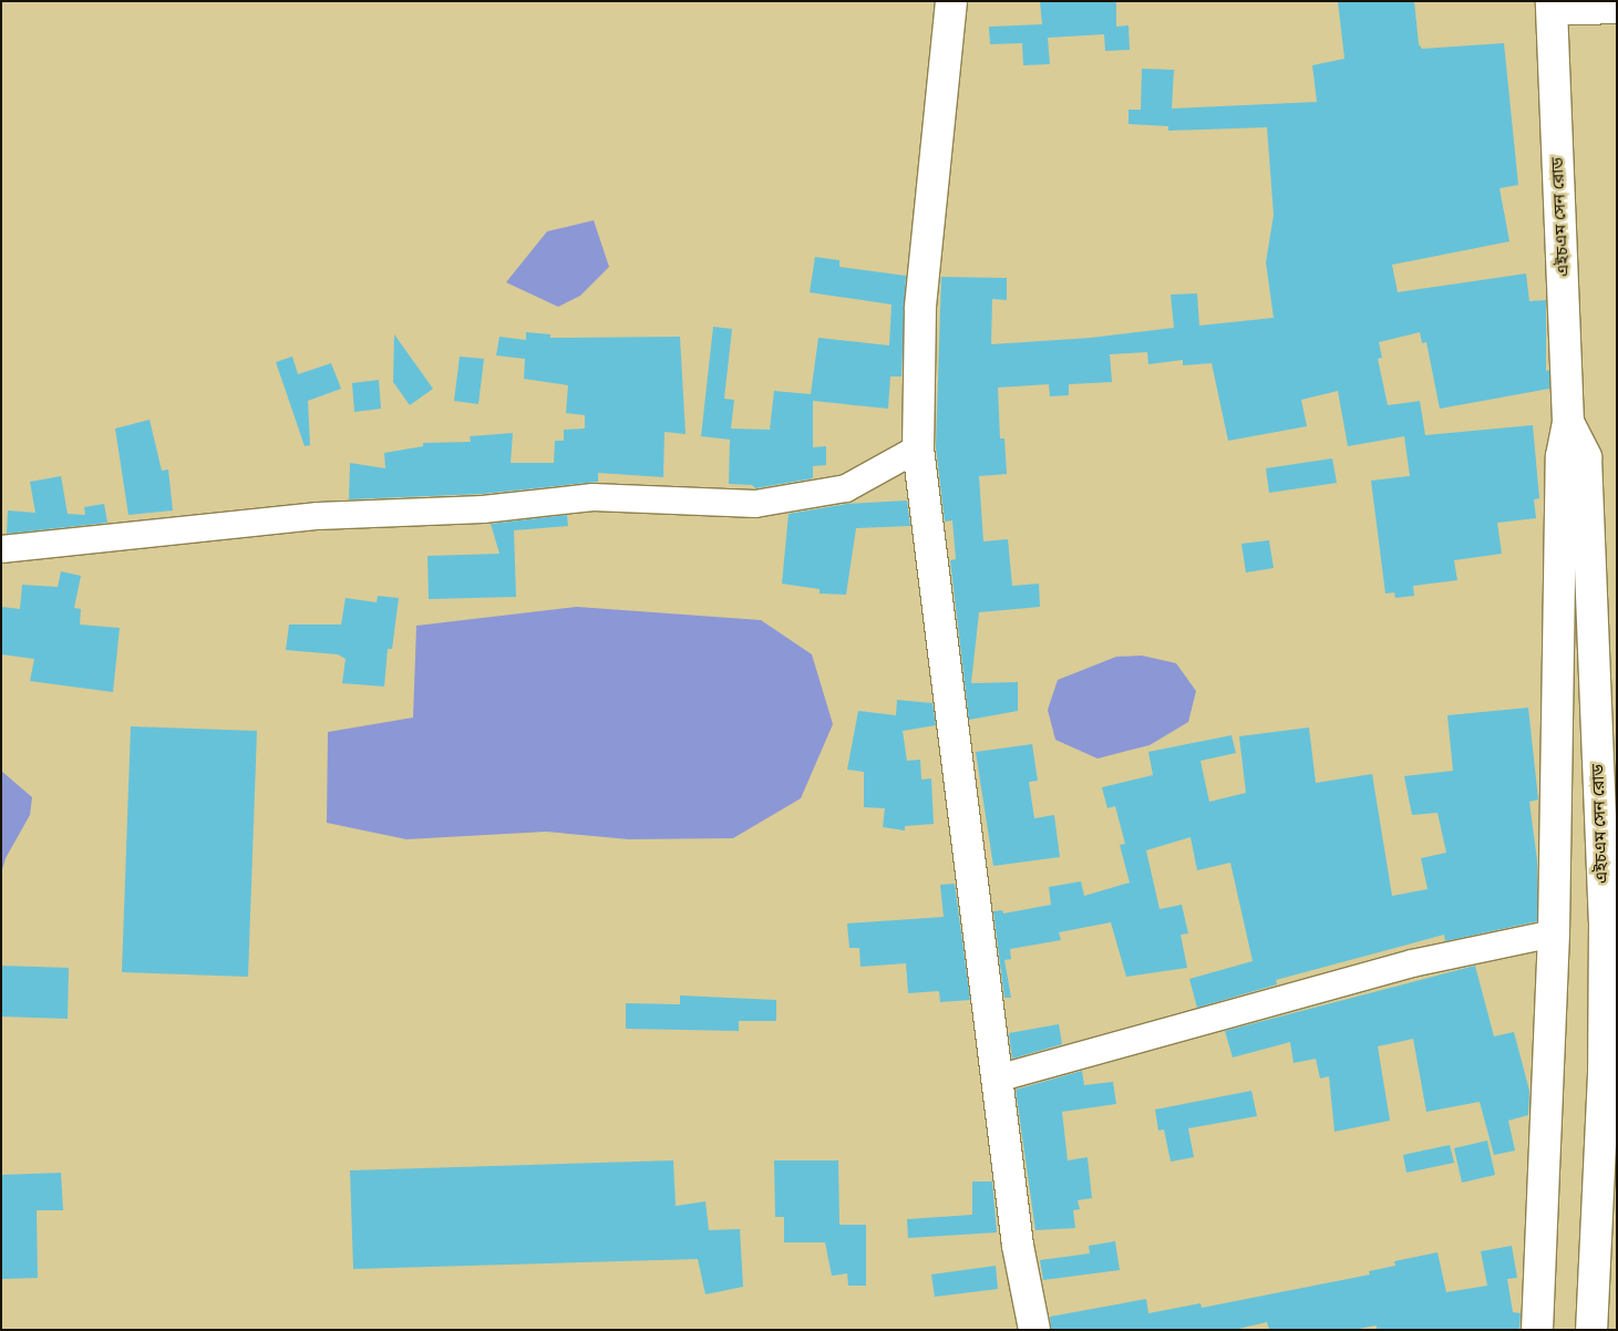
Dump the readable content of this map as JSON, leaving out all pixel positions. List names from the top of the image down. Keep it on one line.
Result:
{"streets":{"main road":["এইচএম সেন রোড"]}}
